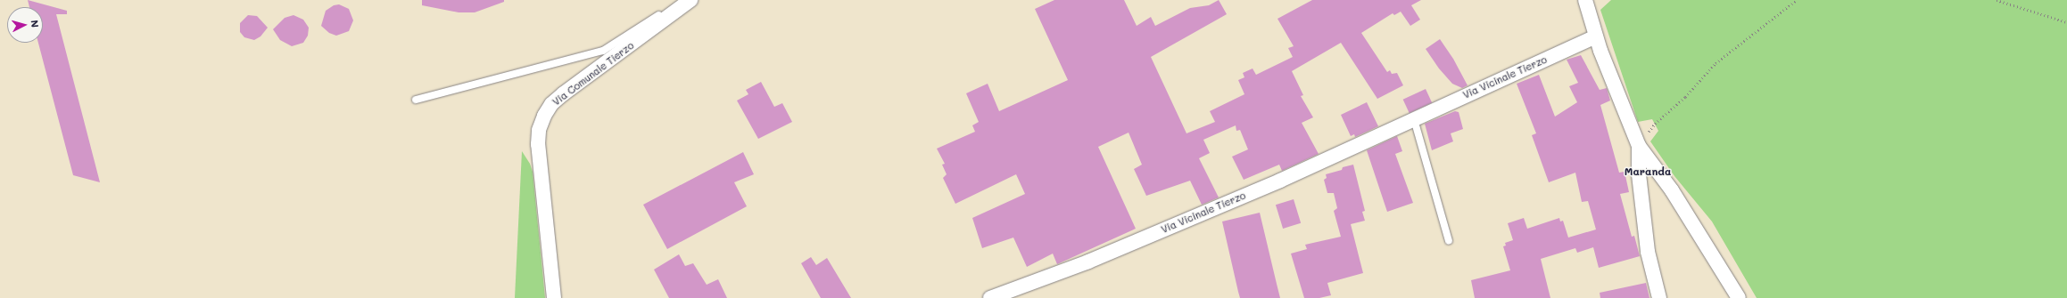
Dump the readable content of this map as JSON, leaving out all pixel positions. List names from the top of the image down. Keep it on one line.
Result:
{"streets":{"street":["Via Comunale Tierzo","Via Vicinale Tierzo"]},"districts":["Maranda"],"north":"right"}
